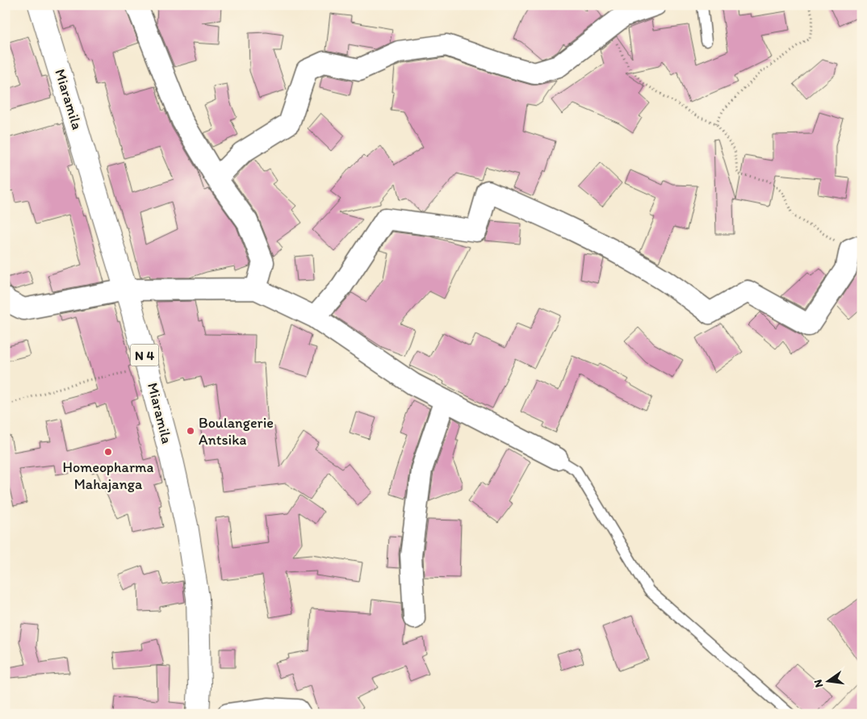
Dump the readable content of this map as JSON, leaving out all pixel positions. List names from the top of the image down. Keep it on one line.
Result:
{"streets":{"main road":["Miaramila","N 4"]},"places":["Boulangerie Antsika","Homeopharma Mahajanga"],"north":"left"}
